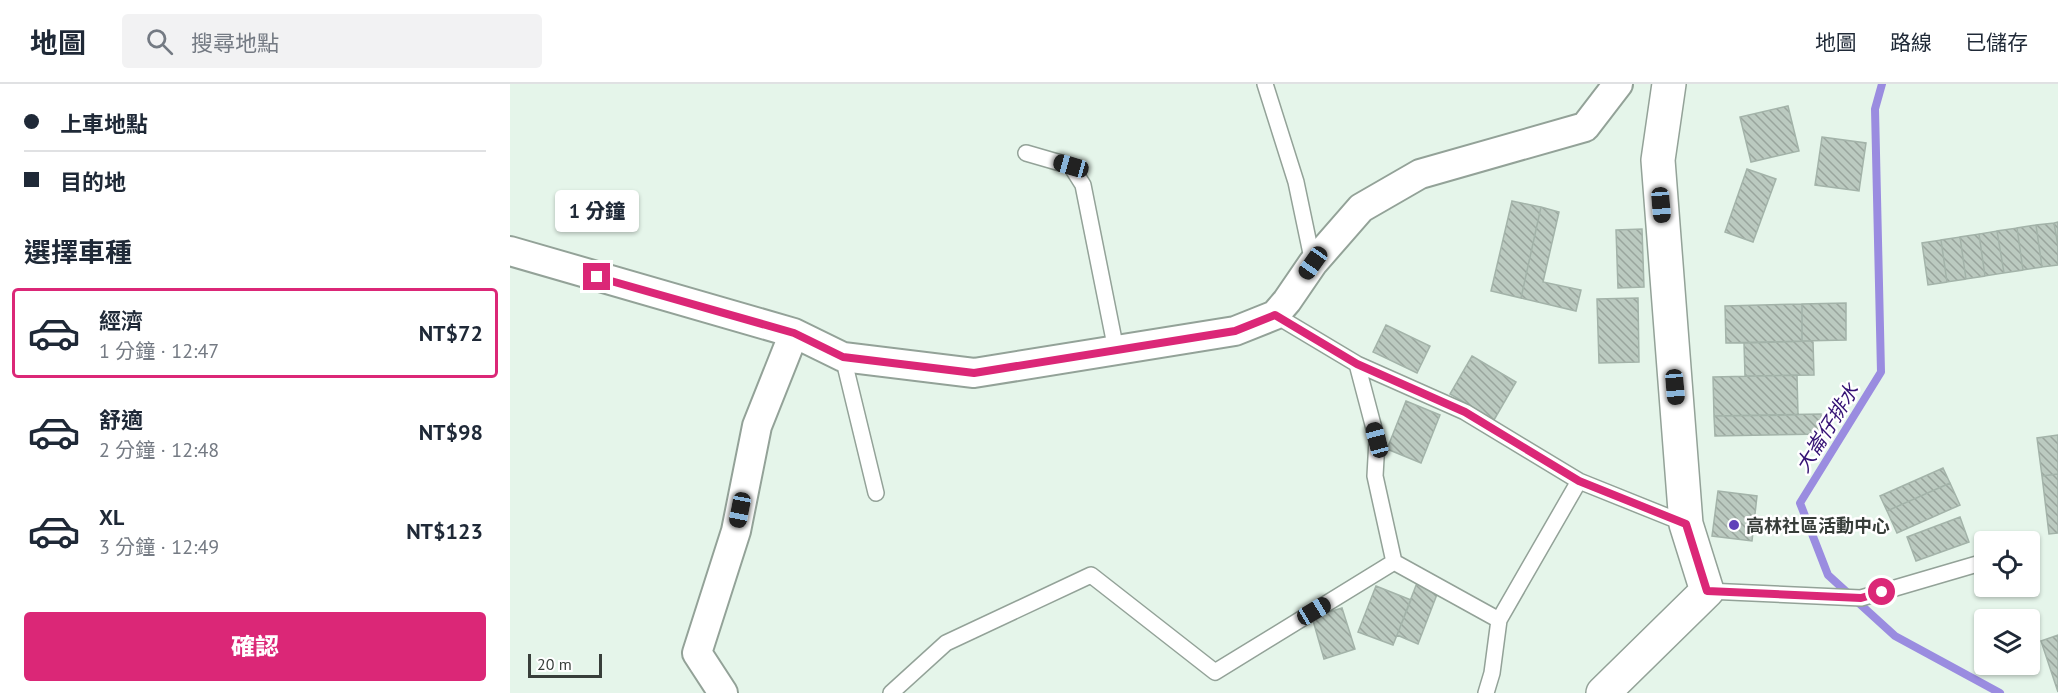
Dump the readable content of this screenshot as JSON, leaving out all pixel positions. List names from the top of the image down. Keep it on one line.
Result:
{"water":["大崙仔排水"],"places":["高林社區活動中心"],"scale_bar":"20 m","page":{"header":"地圖","search":"搜尋地點","nav":["地圖","路線","已儲存"],"banner":["上車地點","目的地"],"bubble":"1 分鐘","heading":"選擇車種","list":[{"name":"經濟","note":"1 分鐘 · 12:47","value":"NT$72"},{"name":"舒適","note":"2 分鐘 · 12:48","value":"NT$98"},{"name":"XL","note":"3 分鐘 · 12:49","value":"NT$123"}],"buttons":"確認","scale":"20 m"}}
